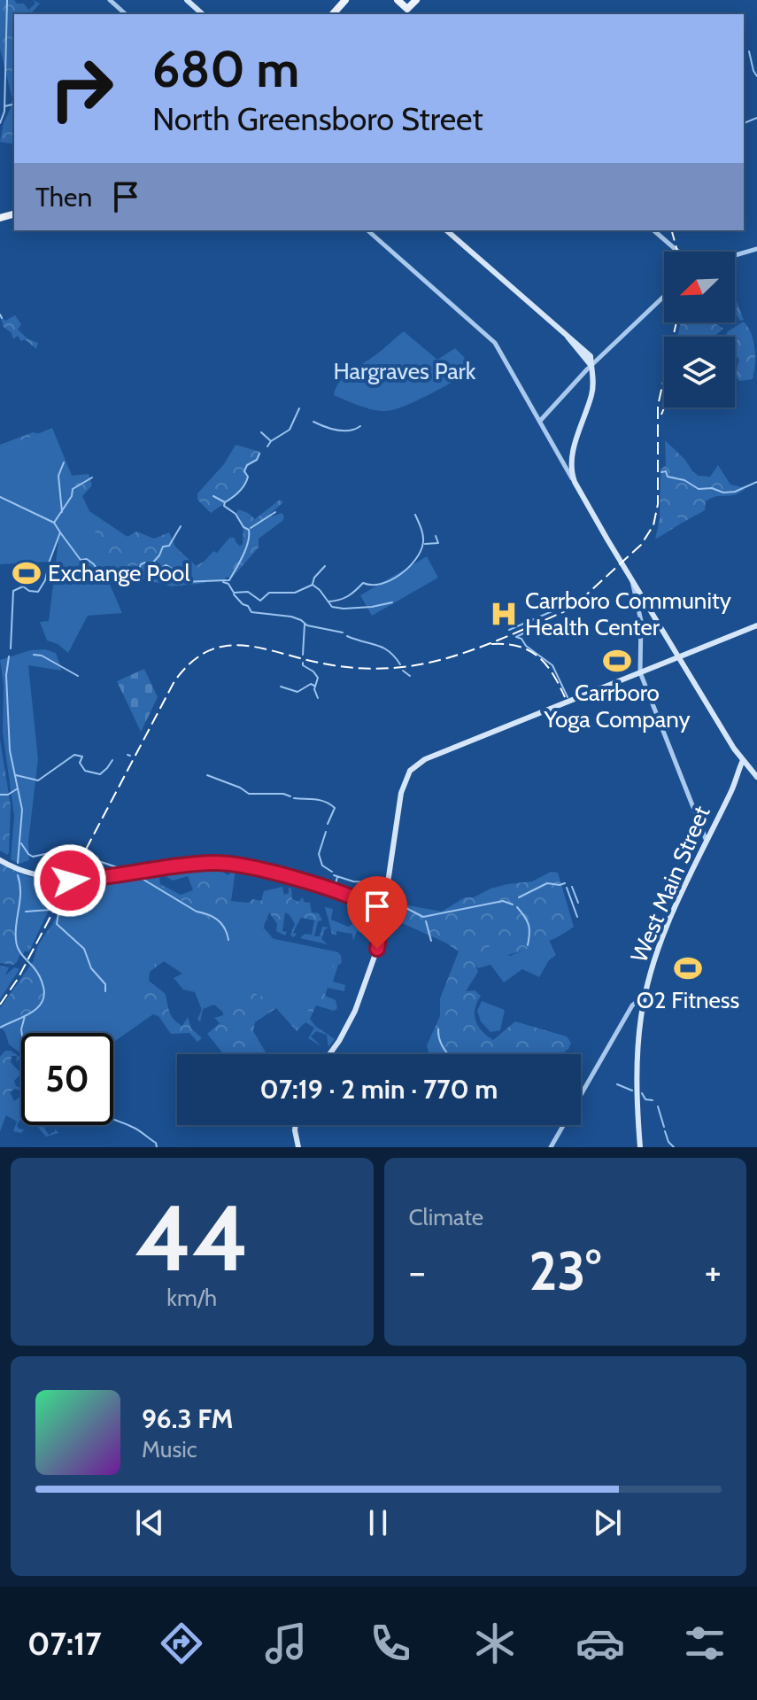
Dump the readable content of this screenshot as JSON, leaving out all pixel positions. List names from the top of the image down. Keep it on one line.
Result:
{"streets":{"main road":["West Main Street"]},"parks":["Hargraves Park"],"places":{"sports":["Exchange Pool","Carrboro Yoga Company","O2 Fitness"],"hospital":["Carrboro Community Health Center"]},"north":"bottom left","page":{"turn":["680 m","North Greensboro Street"],"then":"Then","limit":"50","trip":"07:19 · 2 min · 770 m","tile":[["44","km/h"],"Climate"],"heat":["−","23°","+"],"song":["96.3 FM","Music"],"tabs":"07:17"}}
